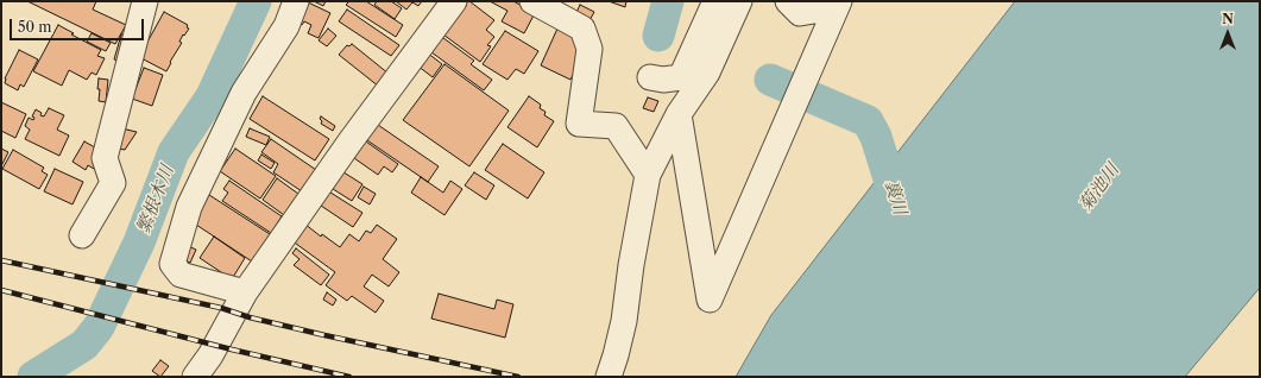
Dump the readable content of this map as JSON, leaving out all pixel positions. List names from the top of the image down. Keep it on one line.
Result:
{"water":["菊池川","裏川","繁根木川"],"scale_bar":"50 m","north":"top"}
